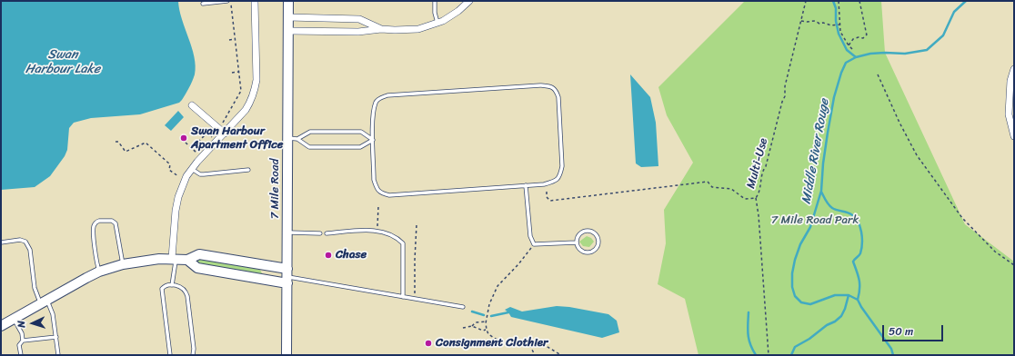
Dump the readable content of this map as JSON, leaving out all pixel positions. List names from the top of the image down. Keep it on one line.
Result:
{"streets":{"street":["7 Mile Road"],"path":["Multi-Use"]},"water":["Swan Harbour Lake","Middle River Rouge"],"parks":["7 Mile Road Park"],"places":["Swan Harbour Apartment Office","Chase","Consignment Clothier"],"scale_bar":"50 m","north":"left"}
